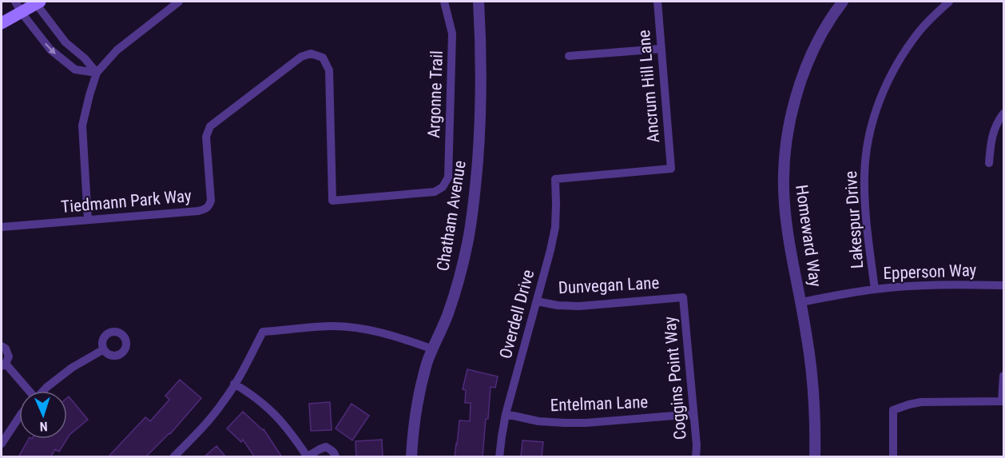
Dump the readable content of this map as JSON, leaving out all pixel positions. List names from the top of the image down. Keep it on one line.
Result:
{"streets":{"street":["Ancrum Hill Lane","Argonne Trail","Tiedmann Park Way","Chatham Avenue","Lakespur Drive","Homeward Way","Epperson Way","Dunvegan Lane","Overdell Drive","Coggins Point Way","Entelman Lane"]},"crossings":[["Ancrum Hill Lane","Overdell Drive"],["Argonne Trail","Tiedmann Park Way"],["Lakespur Drive","Epperson Way"],["Homeward Way","Epperson Way"],["Dunvegan Lane","Overdell Drive"],["Dunvegan Lane","Coggins Point Way"],["Overdell Drive","Entelman Lane"],["Coggins Point Way","Entelman Lane"]],"north":"bottom"}
